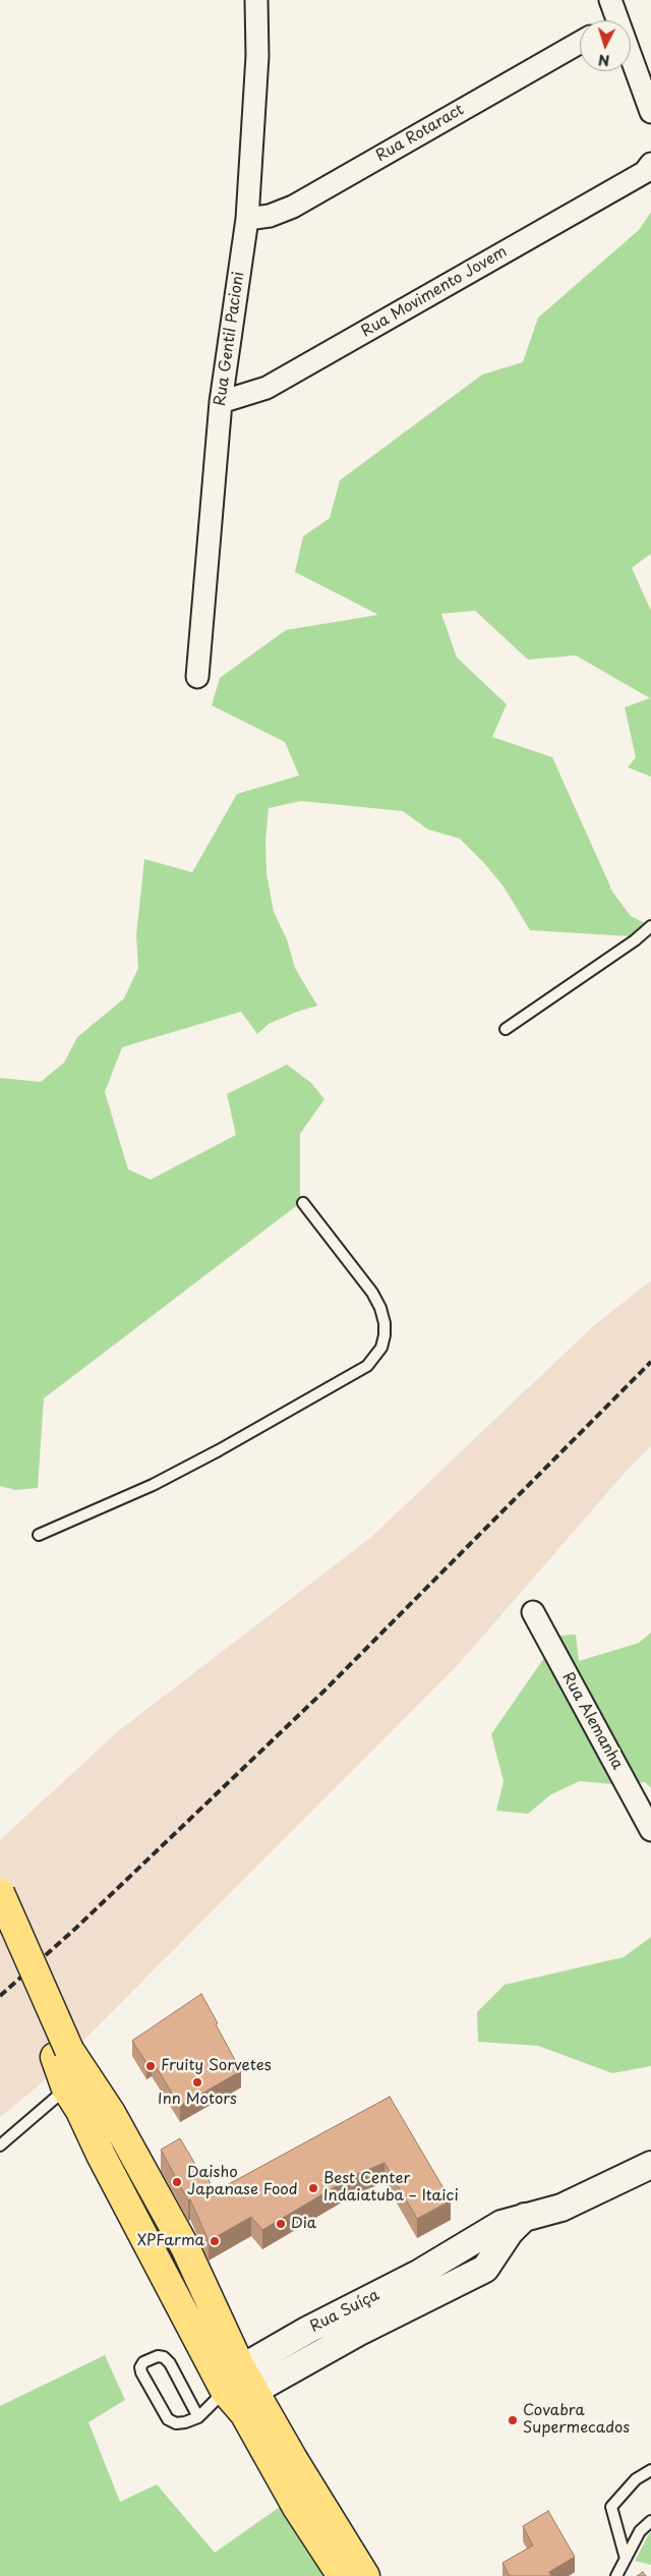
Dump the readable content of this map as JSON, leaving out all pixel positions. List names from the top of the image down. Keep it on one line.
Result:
{"streets":{"street":["Rua Rotaract","Rua Movimento Jovem","Rua Gentil Pacioni","Rua Alemanha","Rua Suíça"]},"crossings":[["Rua Rotaract","Rua Gentil Pacioni"],["Rua Movimento Jovem","Rua Gentil Pacioni"]],"places":["Fruity Sorvetes","Inn Motors","Daisho Japanase Food","Best Center Indaiatuba – Itaici","Dia","XPFarma","Covabra Supermecados"],"north":"bottom"}
